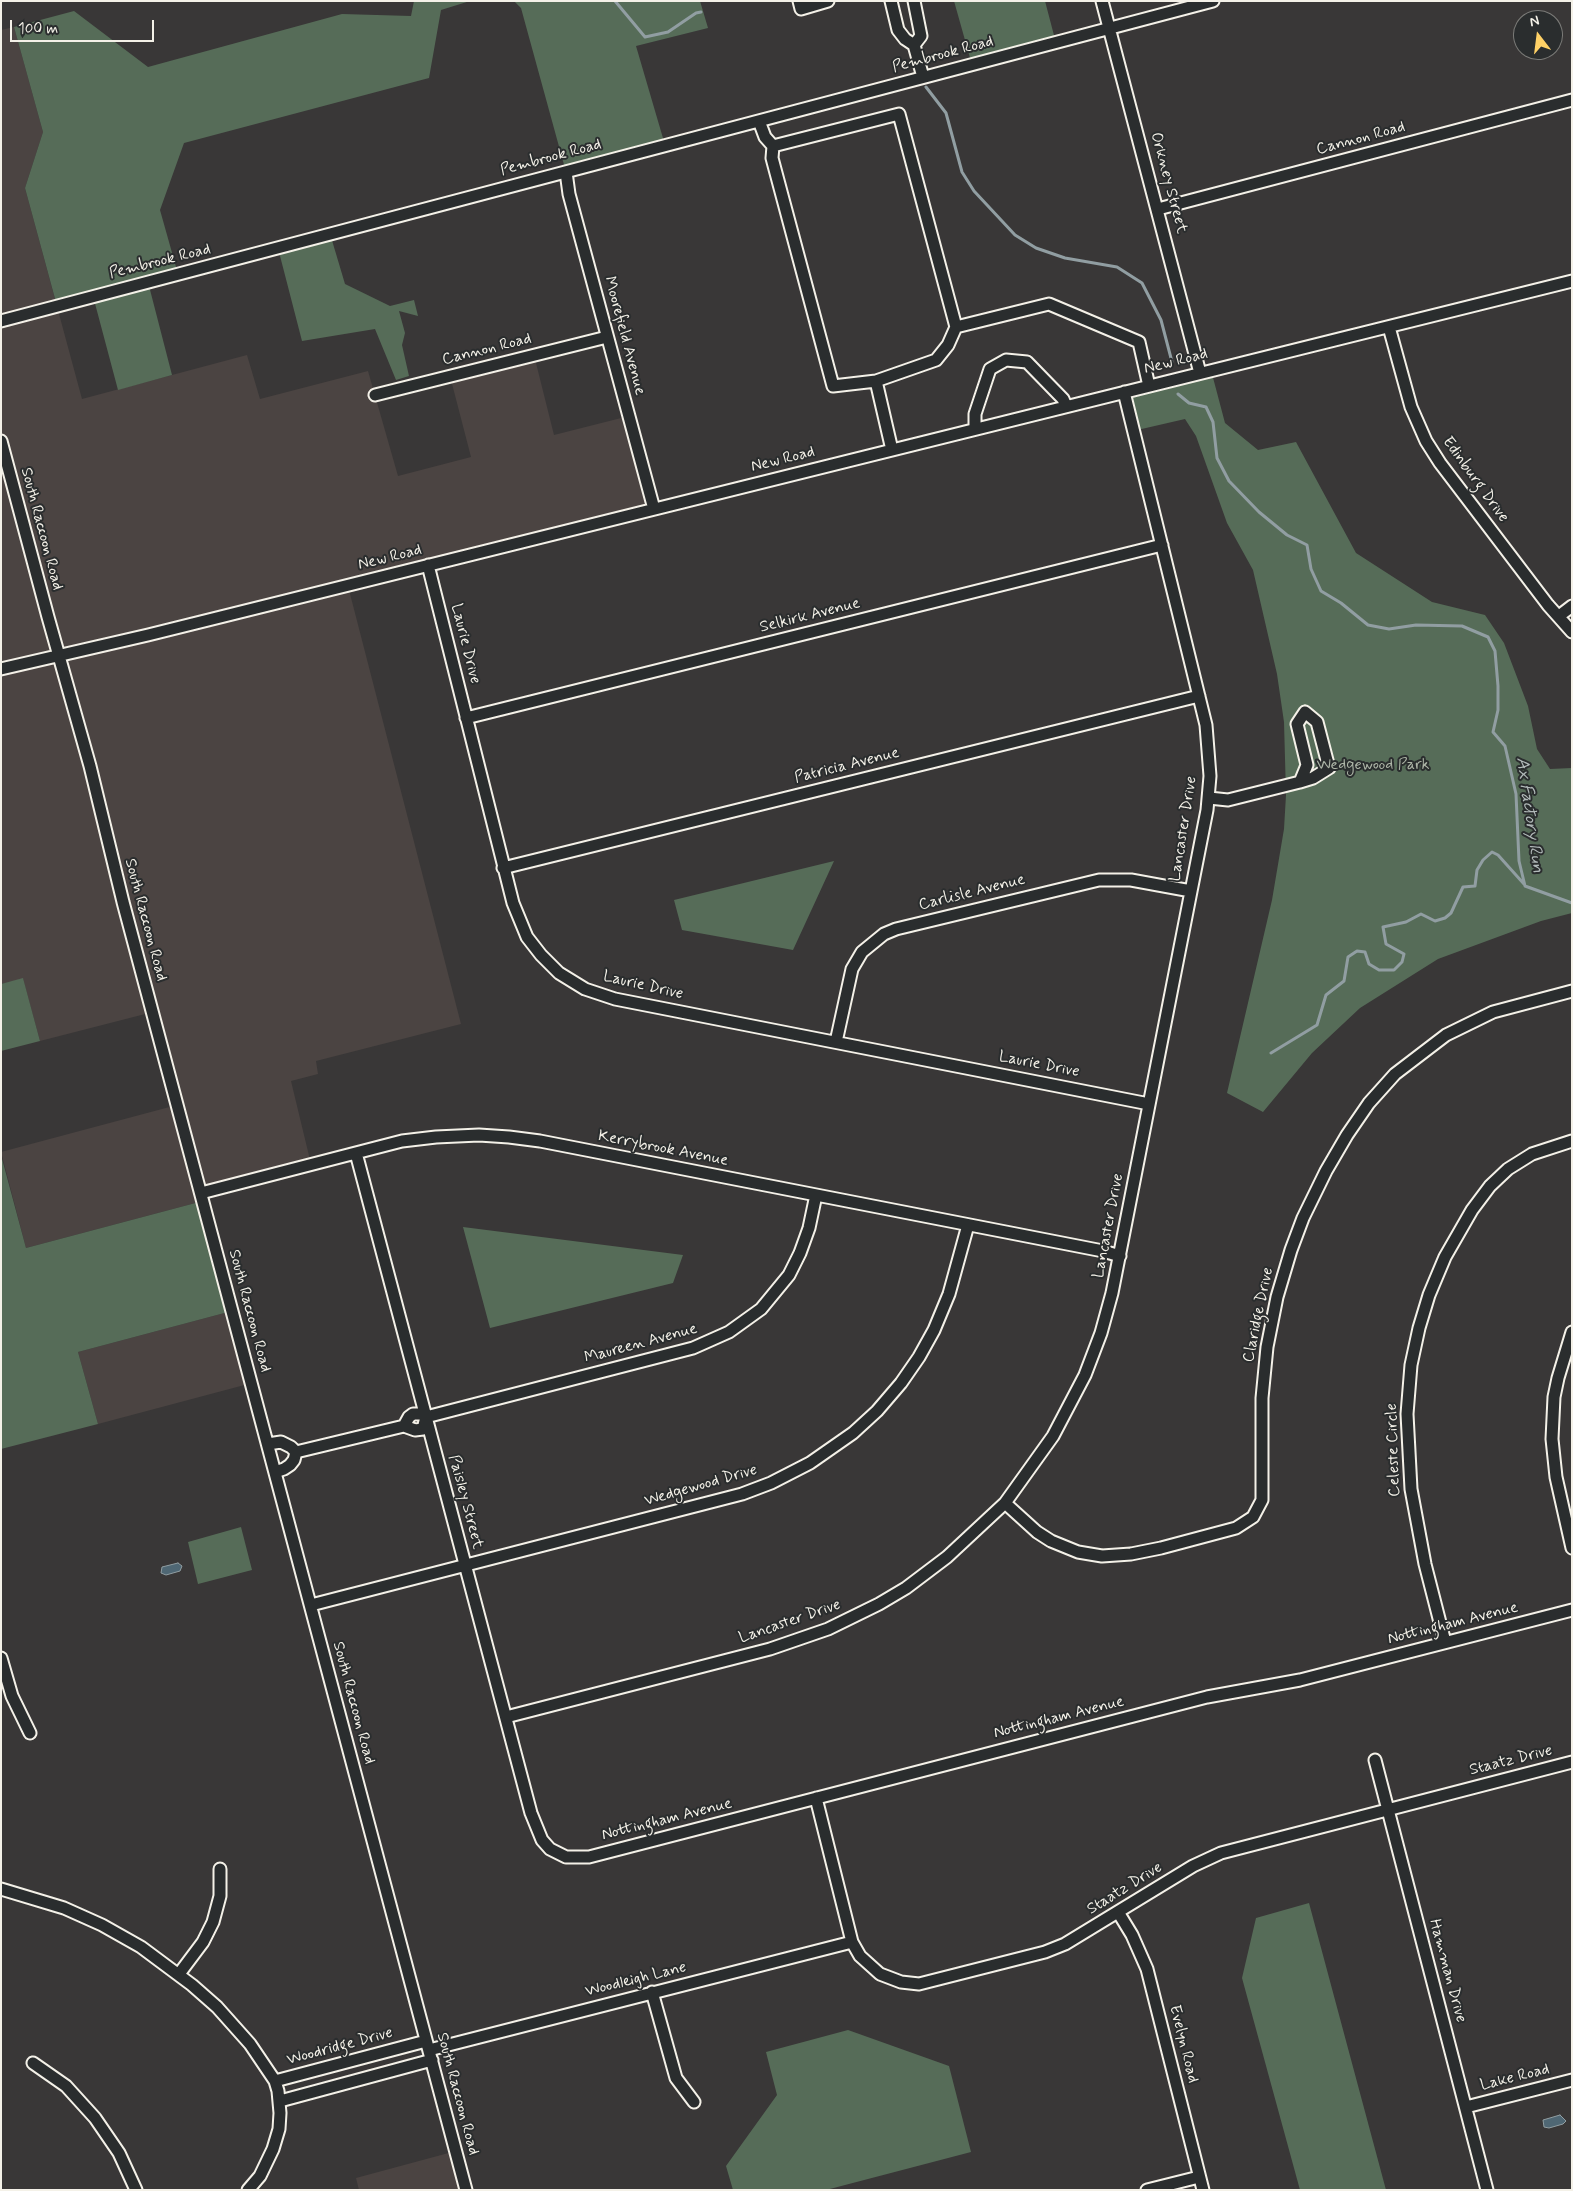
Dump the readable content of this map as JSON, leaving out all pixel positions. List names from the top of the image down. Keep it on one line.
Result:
{"streets":{"street":["Pembrook Road","Cannon Road","Orkney Street","Moorefield Avenue","New Road","Edinburg Drive","South Raccoon Road","Selkirk Avenue","Laurie Drive","Patricia Avenue","Lancaster Drive","Carlisle Avenue","Kerrybrook Avenue","Claridge Drive","Maureen Avenue","Celeste Circle","Wedgewood Drive","Paisley Street","Nottingham Avenue","Staatz Drive","Hamman Drive","Woodleigh Lane","Evelyn Road","Woodridge Drive","Lake Road"]},"crossings":[["Pembrook Road","Orkney Street"],["Pembrook Road","Moorefield Avenue"],["Cannon Road","Orkney Street"],["Cannon Road","Moorefield Avenue"],["Orkney Street","New Road"],["Moorefield Avenue","New Road"],["New Road","Edinburg Drive"],["New Road","South Raccoon Road"],["New Road","Laurie Drive"],["New Road","Lancaster Drive"],["South Raccoon Road","Kerrybrook Avenue"],["South Raccoon Road","Wedgewood Drive"],["South Raccoon Road","Woodleigh Lane"],["South Raccoon Road","Woodridge Drive"],["Selkirk Avenue","Laurie Drive"],["Selkirk Avenue","Lancaster Drive"],["Laurie Drive","Patricia Avenue"],["Laurie Drive","Lancaster Drive"],["Laurie Drive","Carlisle Avenue"],["Patricia Avenue","Lancaster Drive"],["Lancaster Drive","Carlisle Avenue"],["Lancaster Drive","Kerrybrook Avenue"],["Lancaster Drive","Claridge Drive"],["Lancaster Drive","Paisley Street"],["Kerrybrook Avenue","Maureen Avenue"],["Kerrybrook Avenue","Wedgewood Drive"],["Kerrybrook Avenue","Paisley Street"],["Maureen Avenue","Paisley Street"],["Celeste Circle","Nottingham Avenue"],["Wedgewood Drive","Paisley Street"],["Paisley Street","Nottingham Avenue"],["Nottingham Avenue","Staatz Drive"],["Staatz Drive","Hamman Drive"],["Staatz Drive","Woodleigh Lane"],["Staatz Drive","Evelyn Road"],["Hamman Drive","Lake Road"],["Woodleigh Lane","Woodridge Drive"]],"water":["Ax Factory Run"],"parks":["Wedgewood Park"],"scale_bar":"100 m","north":"top"}
